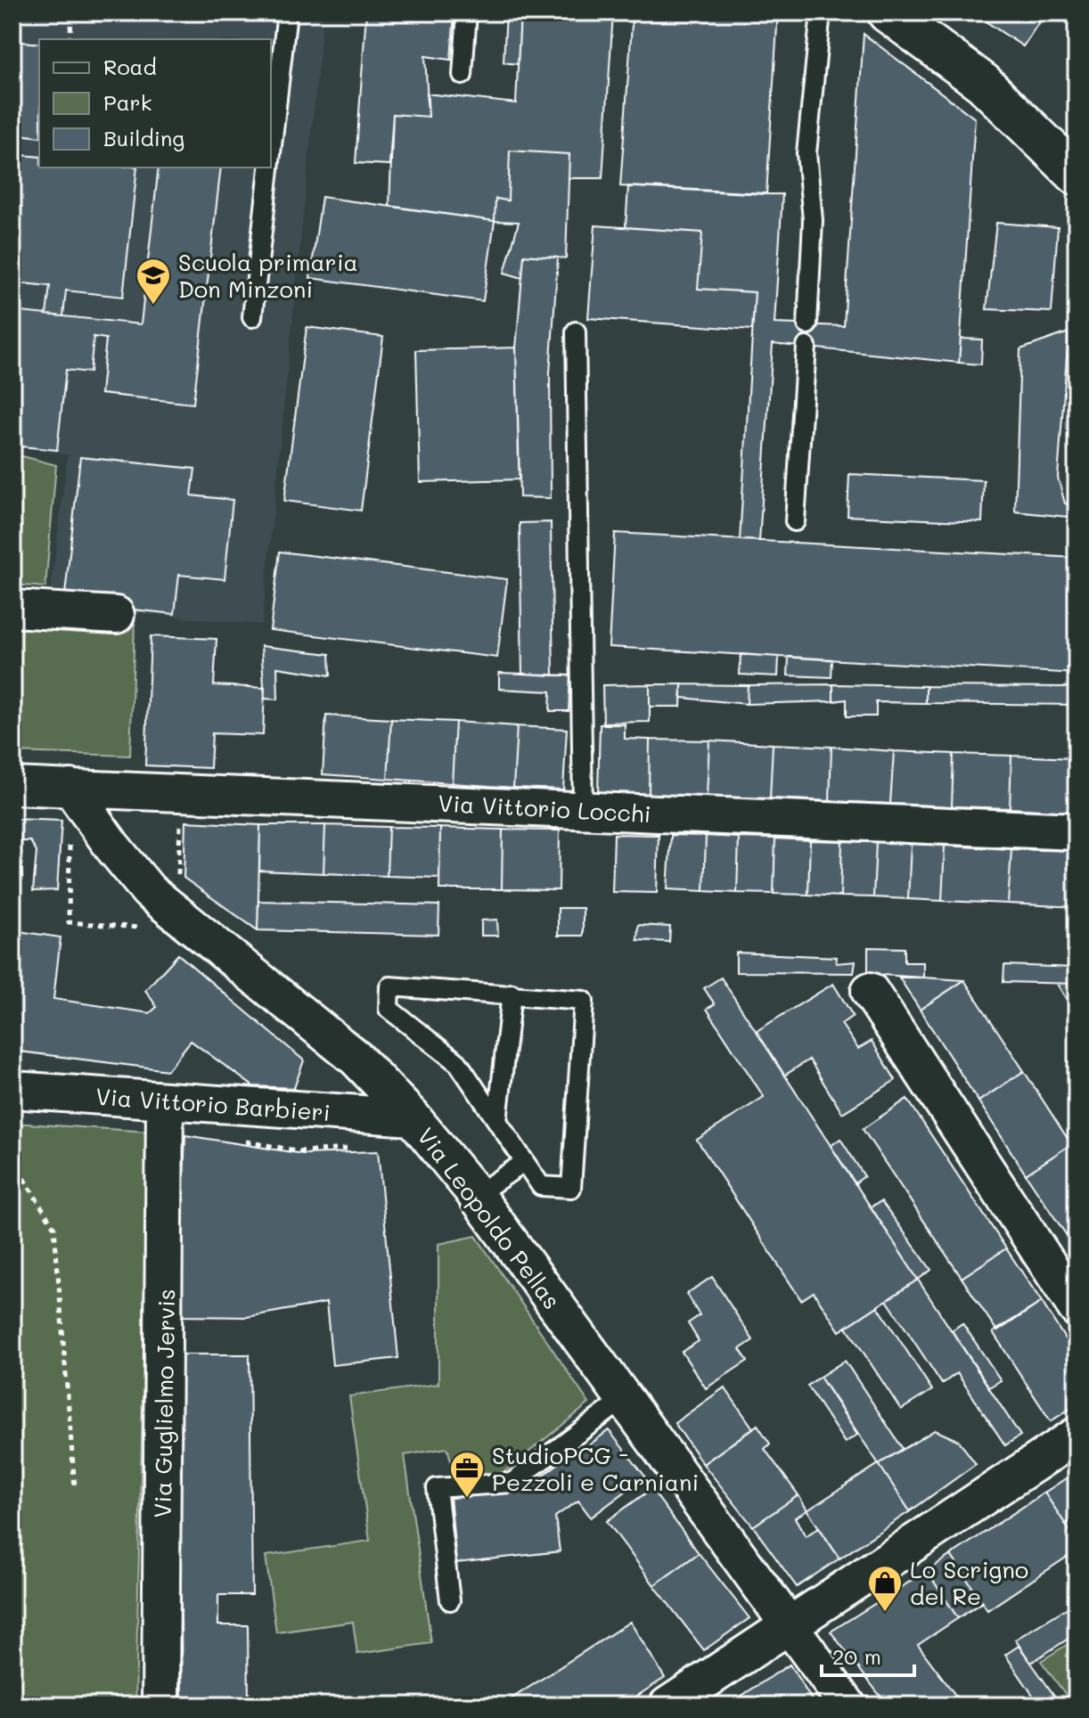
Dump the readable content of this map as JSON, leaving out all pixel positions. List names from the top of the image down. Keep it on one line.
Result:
{"streets":{"street":["Via Vittorio Locchi","Via Vittorio Barbieri","Via Leopoldo Pellas","Via Guglielmo Jervis"]},"crossings":[["Via Vittorio Locchi","Via Leopoldo Pellas"],["Via Vittorio Barbieri","Via Leopoldo Pellas"],["Via Vittorio Barbieri","Via Guglielmo Jervis"]],"places":{"school or university":["Scuola primaria Don Minzoni"],"office":["StudioPCG - Pezzoli e Carniani"],"shop":["Lo Scrigno del Re"]},"legend":["Road","Park","Building"],"scale_bar":"20 m"}
